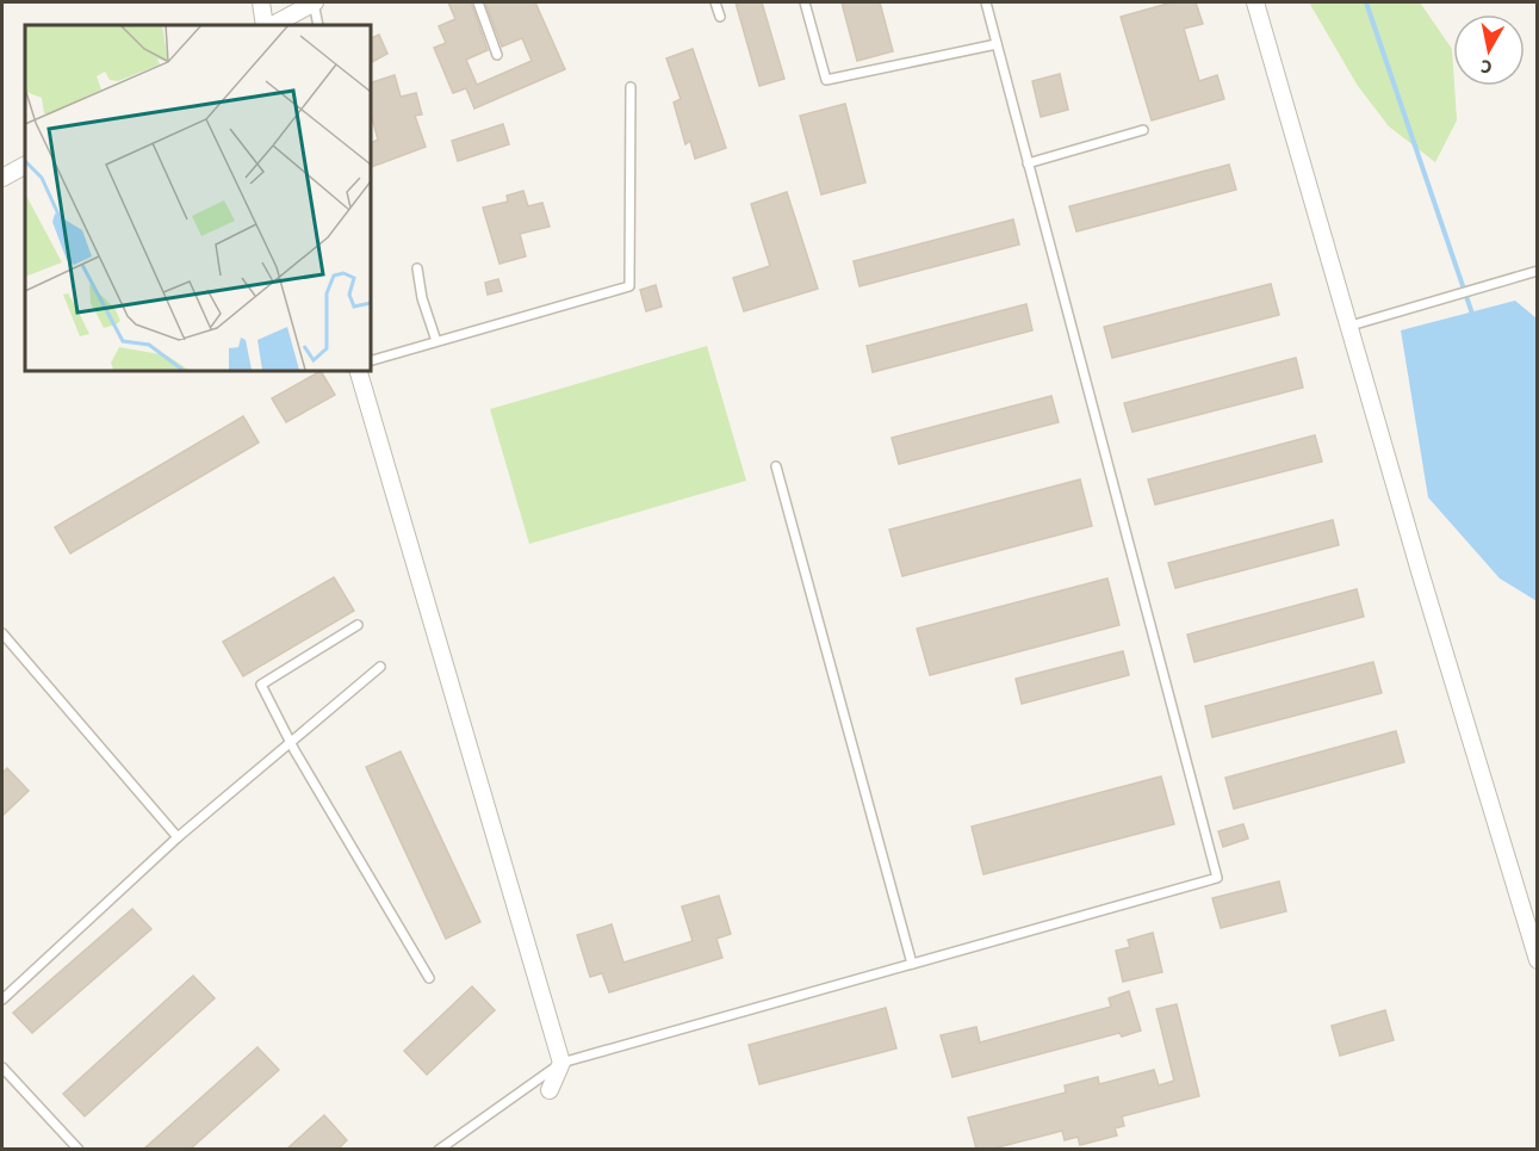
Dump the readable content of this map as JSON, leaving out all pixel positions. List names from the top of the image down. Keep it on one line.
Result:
{"north":"bottom"}
